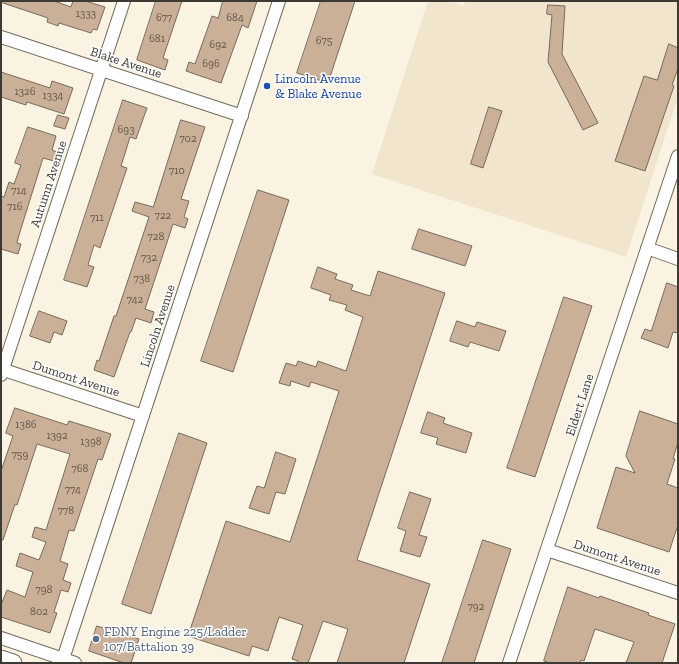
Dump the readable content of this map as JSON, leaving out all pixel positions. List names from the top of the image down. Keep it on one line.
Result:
{"streets":{"street":["Blake Avenue","Autumn Avenue","Lincoln Avenue","Dumont Avenue","Eldert Lane"]},"crossings":[["Blake Avenue","Autumn Avenue"],["Blake Avenue","Lincoln Avenue"],["Autumn Avenue","Dumont Avenue"],["Lincoln Avenue","Dumont Avenue"],["Dumont Avenue","Eldert Lane"]],"places":["Lincoln Avenue & Blake Avenue","FDNY Engine 225/Ladder 107/Battalion 39"],"house_numbers":["1333","677","684","681","675","692","696","1326","1334","693","702","710","714","716","722","711","728","732","738","742","1386","1392","1398","759","768","774","778","798","792","802"]}
